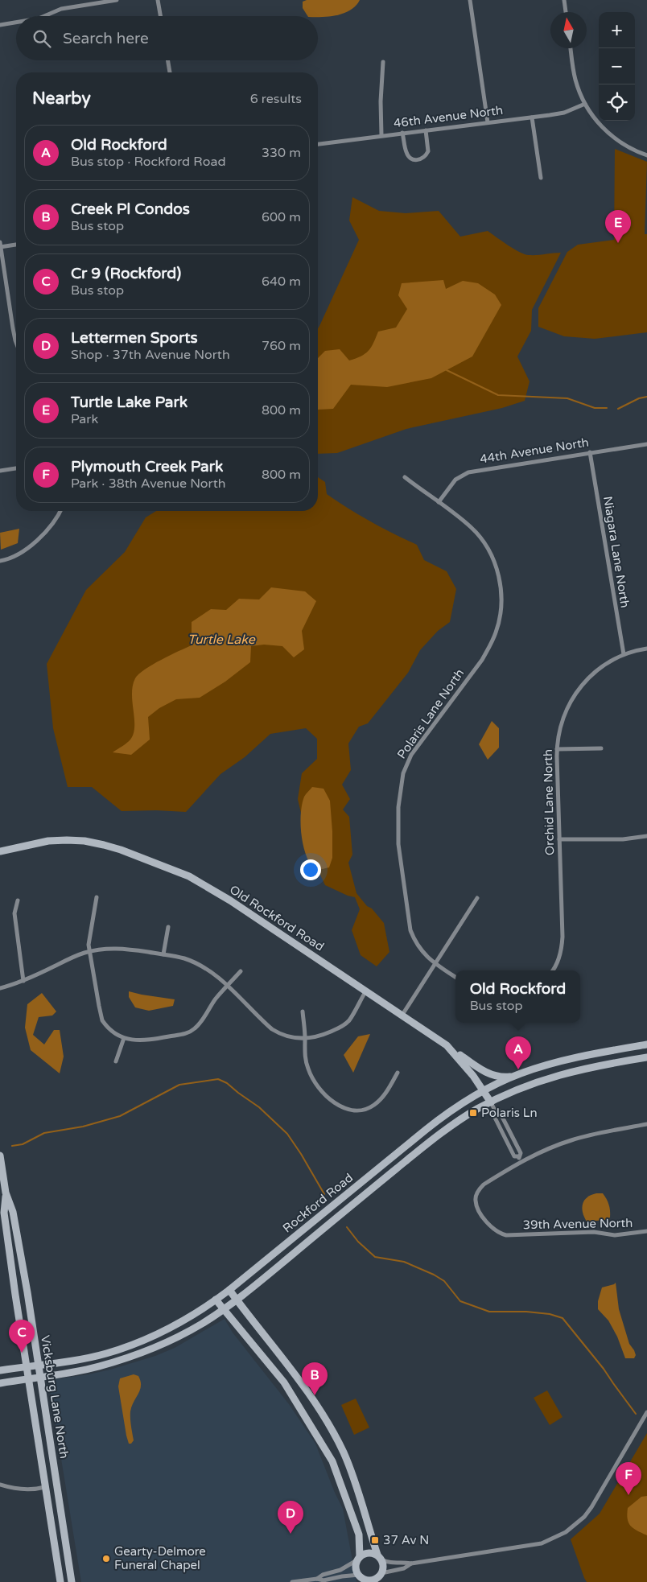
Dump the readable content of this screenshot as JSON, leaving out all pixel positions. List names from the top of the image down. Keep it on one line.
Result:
{"streets":{"main road":["Old Rockford Road","Rockford Road","Vicksburg Lane North"],"street":["46th Avenue North","44th Avenue North","Niagara Lane North","Polaris Lane North","Orchid Lane North","39th Avenue North"]},"crossings":[["44th Avenue North","Niagara Lane North"],["44th Avenue North","Polaris Lane North"],["Niagara Lane North","Orchid Lane North"],["Old Rockford Road","Rockford Road"],["Old Rockford Road","39th Avenue North"],["Rockford Road","Vicksburg Lane North"]],"water":["Turtle Lake"],"places":{"transit":["Polaris Ln","37 Av N"],"other":["Gearty-Delmore Funeral Chapel"]},"north":"top","page":{"map_buttons":["+","−"],"search":"Search here","heading":["Nearby","6 results"],"list":[{"mark":"A","name":"Old Rockford","note":"Bus stop · Rockford Road","value":"330 m"},{"mark":"B","name":"Creek Pl Condos","note":"Bus stop","value":"600 m"},{"mark":"C","name":"Cr 9 (Rockford)","note":"Bus stop","value":"640 m"},{"mark":"D","name":"Lettermen Sports","note":"Shop · 37th Avenue North","value":"760 m"},{"mark":"E","name":"Turtle Lake Park","note":"Park","value":"800 m"},{"mark":"F","name":"Plymouth Creek Park","note":"Park · 38th Avenue North","value":"800 m"}],"pins":["E","A","C","B","F","D"],"popup":["Old Rockford","Bus stop"]}}
